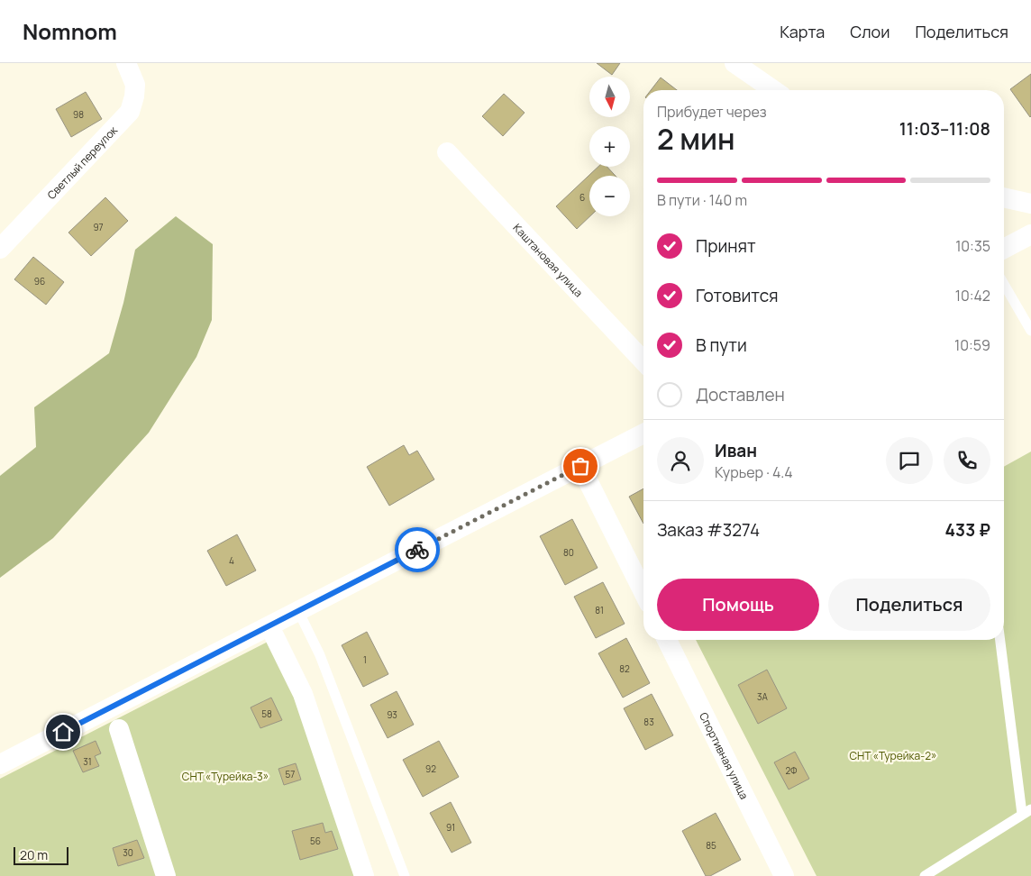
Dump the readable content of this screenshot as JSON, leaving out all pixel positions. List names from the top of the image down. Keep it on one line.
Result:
{"streets":{"street":["Светлый переулок","Каштановая улица","Спортивная улица"]},"parks":["СНТ «Турейка-2»","СНТ «Турейка-3»"],"house_numbers":["98","6","97","96","80","4","81","1","82","3А","58","93","83","31","92","2Ф","57","91","56","85","30"],"scale_bar":"20 m","north":"bottom","page":{"header":"Nomnom","nav":["Карта","Слои","Поделиться"],"map_buttons":["+","−"],"heading":["2 мин","Прибудет через","11:03–11:08"],"panel":["Иван","Курьер · 4.4","Заказ #3274","433 ₽"],"bar":"В пути · 140 m","list":[["Принят","10:35"],["Готовится","10:42"],["В пути","10:59"],"Доставлен"],"buttons":["Помощь","Поделиться"],"scale":"20 m"}}
